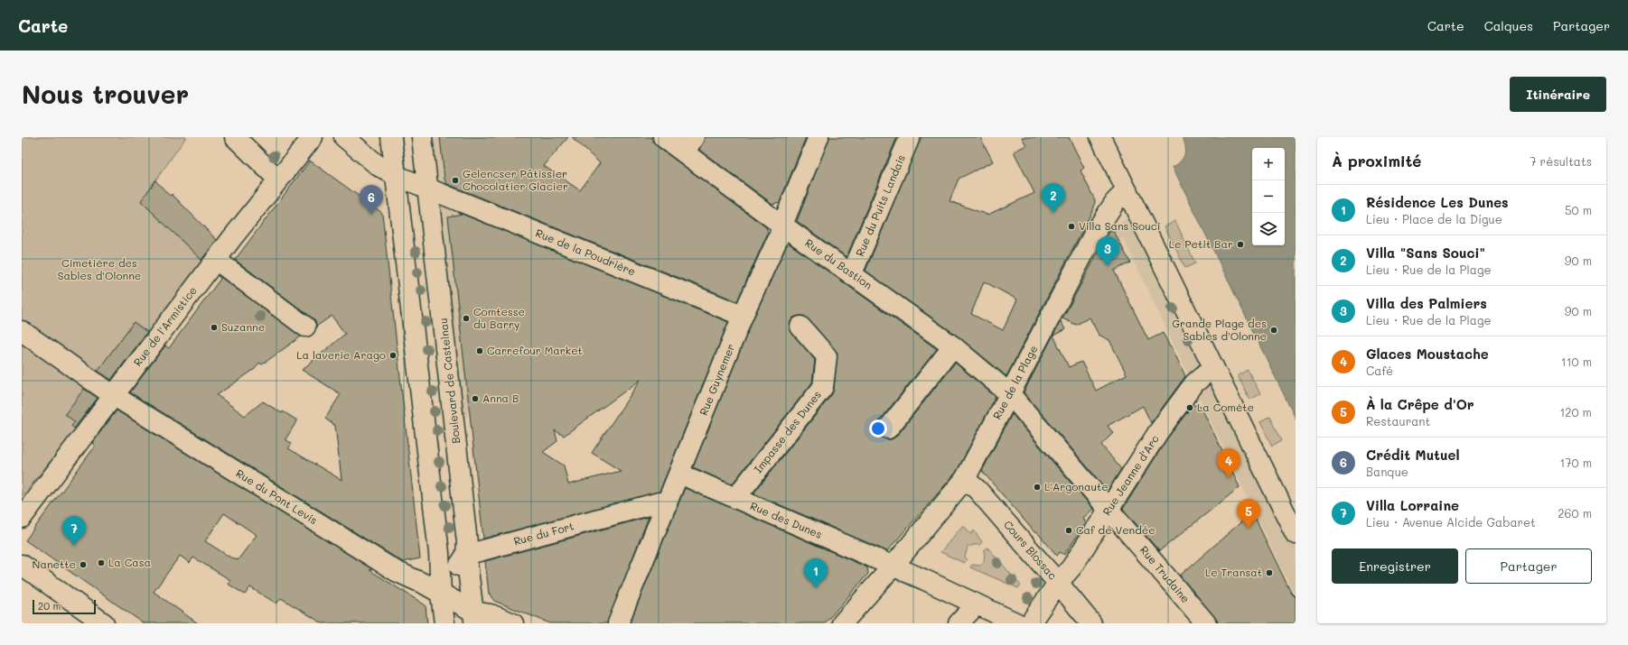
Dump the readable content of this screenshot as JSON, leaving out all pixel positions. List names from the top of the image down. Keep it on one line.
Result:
{"streets":{"street":["Rue du Puits Landais","Rue de la Poudrière","Rue du Bastion","Rue de l'Armistice","Rue Guynemer","Boulevard de Castelnau","Rue de la Plage","Impasse des Dunes","Rue Jeanne d'Arc","Rue du Pont Levis","Rue des Dunes","Rue du Fort","Cours Blossac","Rue Trudaine"]},"crossings":[["Rue du Puits Landais","Rue du Bastion"],["Rue de la Poudrière","Rue Guynemer"],["Rue de la Poudrière","Boulevard de Castelnau"],["Rue du Bastion","Rue Guynemer"],["Rue du Bastion","Rue de la Plage"],["Rue du Bastion","Rue Trudaine"],["Rue de l'Armistice","Rue du Pont Levis"],["Rue Guynemer","Rue des Dunes"],["Rue Guynemer","Rue du Fort"],["Boulevard de Castelnau","Rue du Pont Levis"],["Boulevard de Castelnau","Rue du Fort"],["Rue de la Plage","Rue des Dunes"],["Rue de la Plage","Cours Blossac"],["Rue de la Plage","Rue Trudaine"],["Impasse des Dunes","Rue des Dunes"],["Rue Jeanne d'Arc","Cours Blossac"],["Rue Jeanne d'Arc","Rue Trudaine"]],"parks":["Cimetière des Sables d'Olonne"],"places":["Gelencser Pâtissier Chocolatier Glacier","Villa Sans Souci","Le Petit Bar","Comtesse du Barry","Suzanne","Grande Plage des Sables d'Olonne","Carrefour Market","La laverie Arago","Anna B","La Comète","L'Argonaute","Caf de Vendée","La Casa","Nanette","Le Transat"],"scale_bar":"20 m","page":{"header":"Carte","nav":["Carte","Calques","Partager"],"buttons":["Itinéraire",["Enregistrer","Partager"]],"title":"Nous trouver","heading":["À proximité","7 résultats"],"map_buttons":["+","−"],"pins":["2","6","3","4","5","7","1"],"list":[{"mark":"1","name":"Résidence Les Dunes","note":"Lieu · Place de la Digue","value":"50 m"},{"mark":"2","name":"Villa \"Sans Souci\"","note":"Lieu · Rue de la Plage","value":"90 m"},{"mark":"3","name":"Villa des Palmiers","note":"Lieu · Rue de la Plage","value":"90 m"},{"mark":"4","name":"Glaces Moustache","note":"Café","value":"110 m"},{"mark":"5","name":"À la Crêpe d'Or","note":"Restaurant","value":"120 m"},{"mark":"6","name":"Crédit Mutuel","note":"Banque","value":"170 m"},{"mark":"7","name":"Villa Lorraine","note":"Lieu · Avenue Alcide Gabaret","value":"260 m"}],"scale":"20 m"}}
